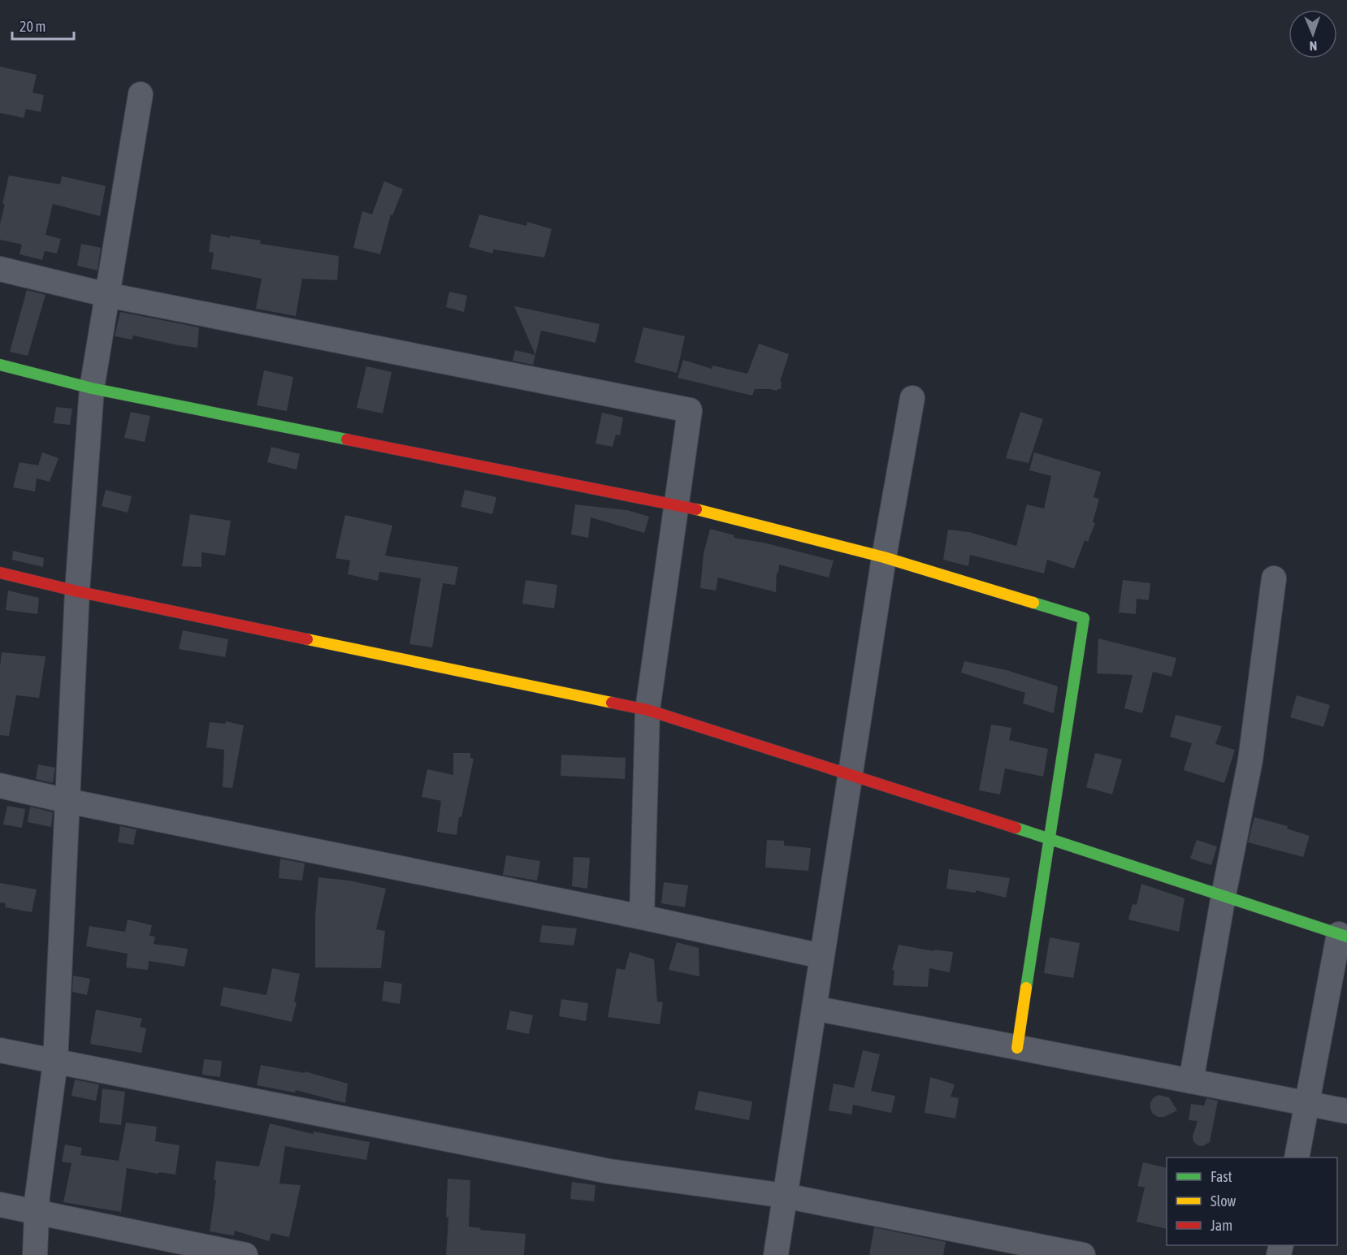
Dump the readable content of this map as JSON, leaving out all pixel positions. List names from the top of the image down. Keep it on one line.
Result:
{"legend":["Fast","Slow","Jam"],"scale_bar":"20 m","north":"bottom"}
